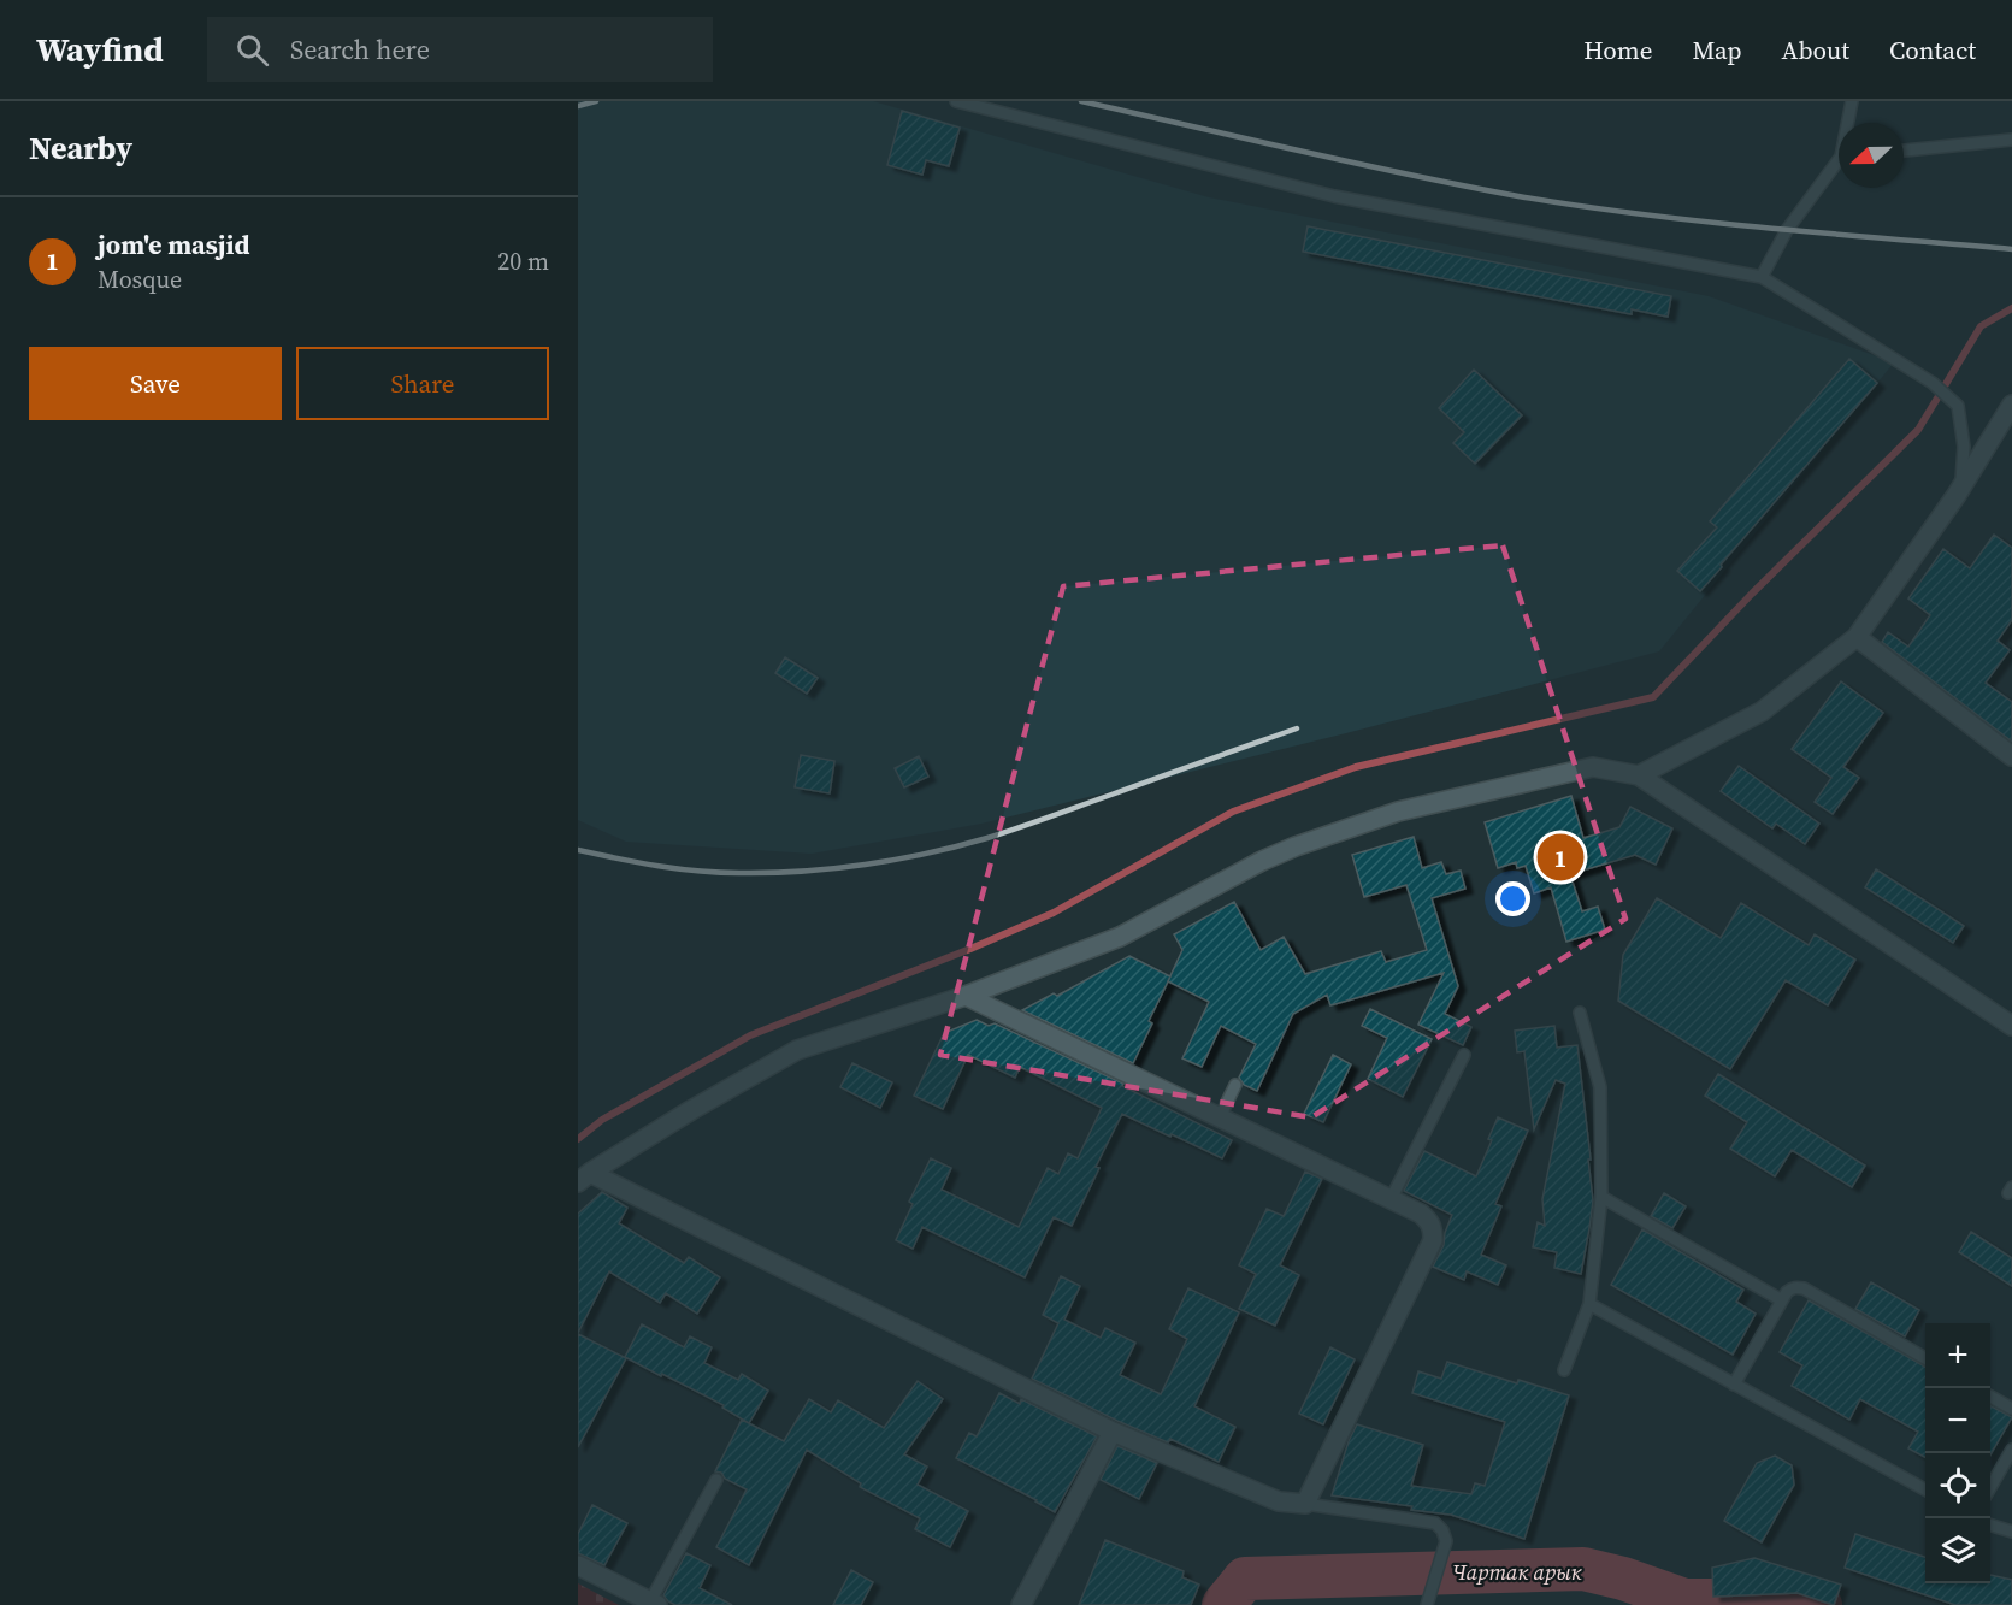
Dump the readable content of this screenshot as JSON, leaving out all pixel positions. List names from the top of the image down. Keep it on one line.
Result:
{"water":["Чартак арык"],"north":"left","page":{"header":"Wayfind","search":"Search here","nav":["Home","Map","About","Contact"],"heading":"Nearby","list":[{"mark":"1","name":"jom'e masjid","note":"Mosque","value":"20 m"}],"buttons":["Save","Share"],"pins":"1","map_buttons":["+","−"]}}
